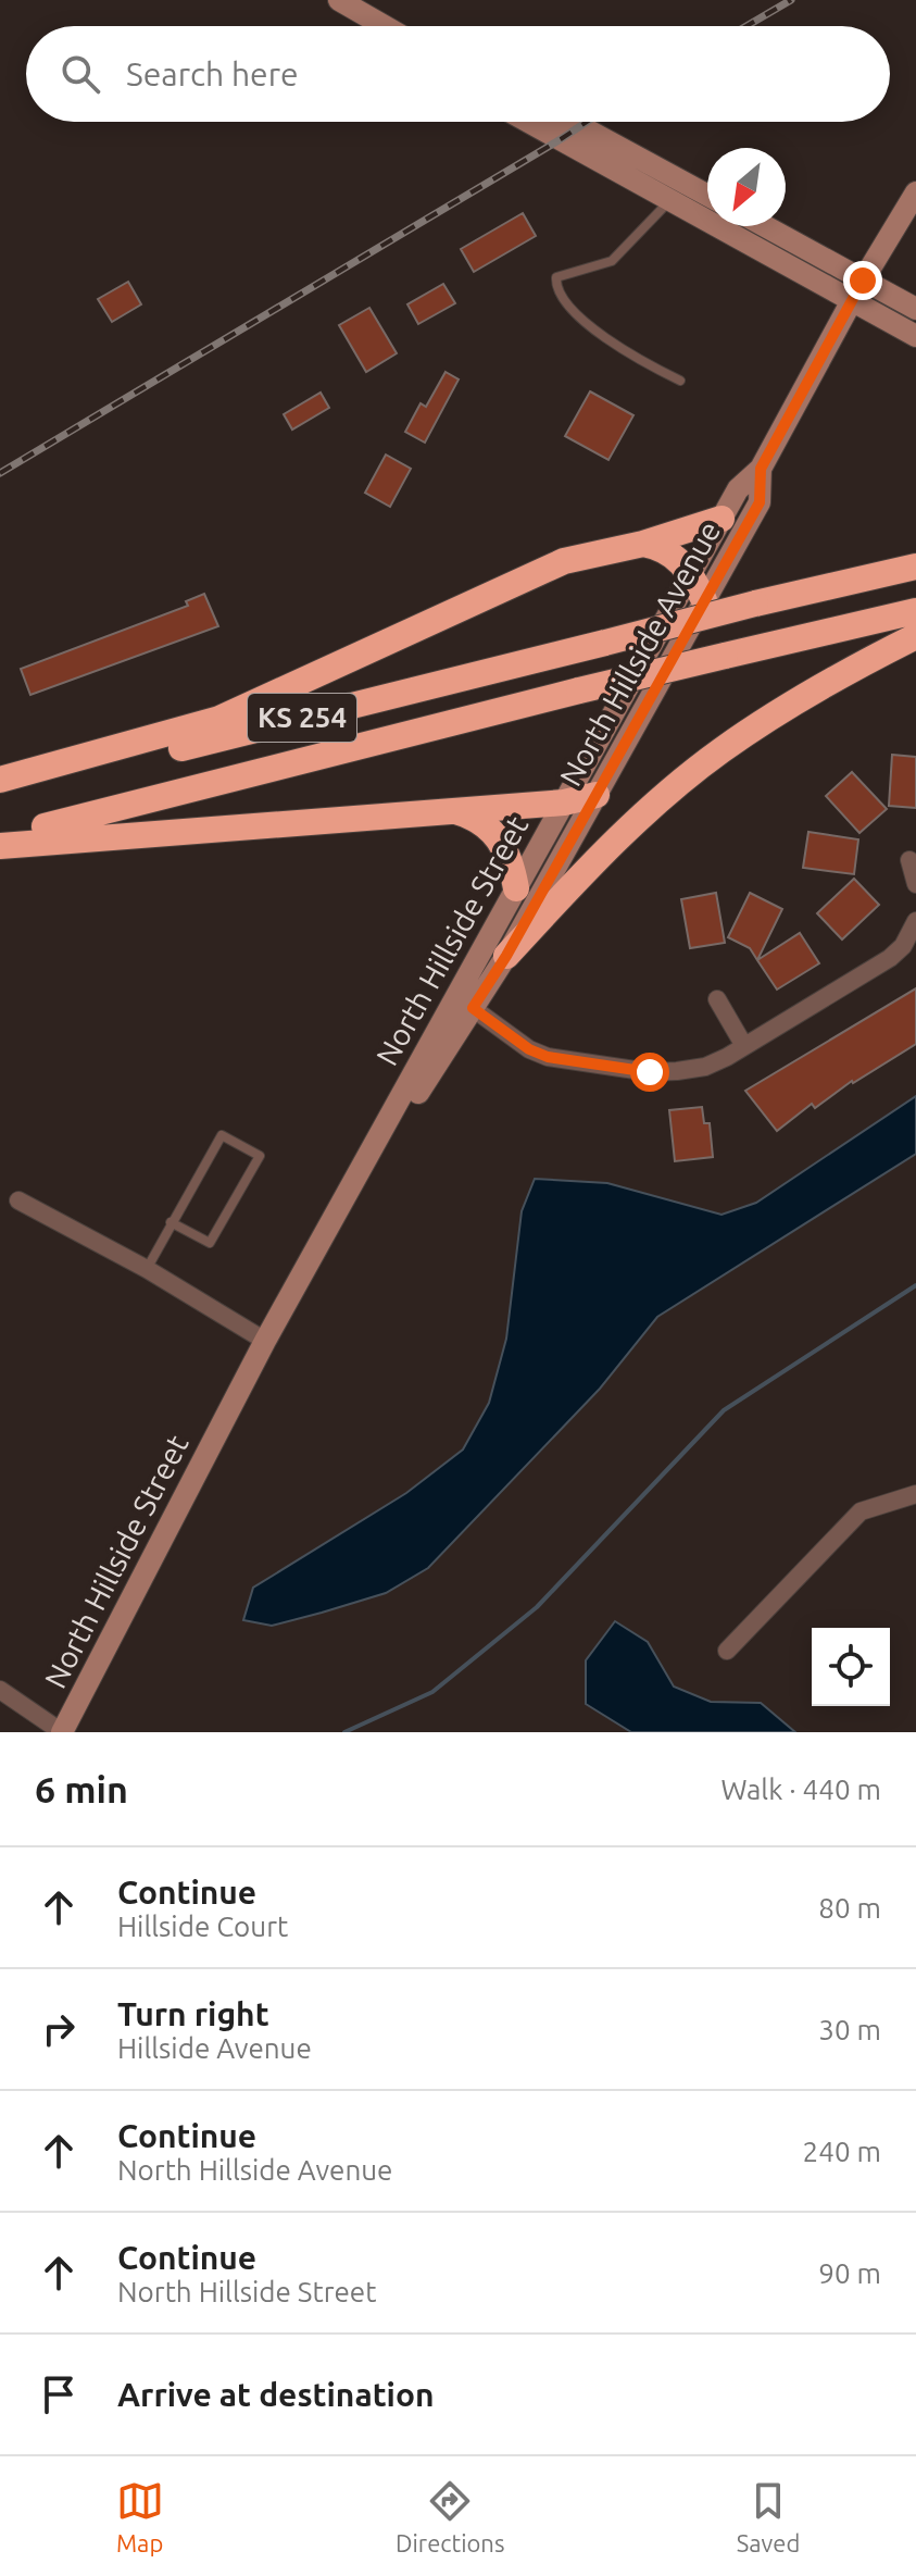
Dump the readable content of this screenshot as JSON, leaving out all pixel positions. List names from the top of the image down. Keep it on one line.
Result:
{"streets":{"highway":["KS 254"],"main road":["North Hillside Avenue","North Hillside Street"]},"crossings":[["North Hillside Avenue","North Hillside Street"]],"north":"bottom left","page":{"search":"Search here","heading":["6 min","Walk · 440 m"],"list":[["Continue","Hillside Court","80 m"],["Turn right","Hillside Avenue","30 m"],["Continue","North Hillside Avenue","240 m"],["Continue","North Hillside Street","90 m"],"Arrive at destination"],"nav":["Map","Directions","Saved"]}}
